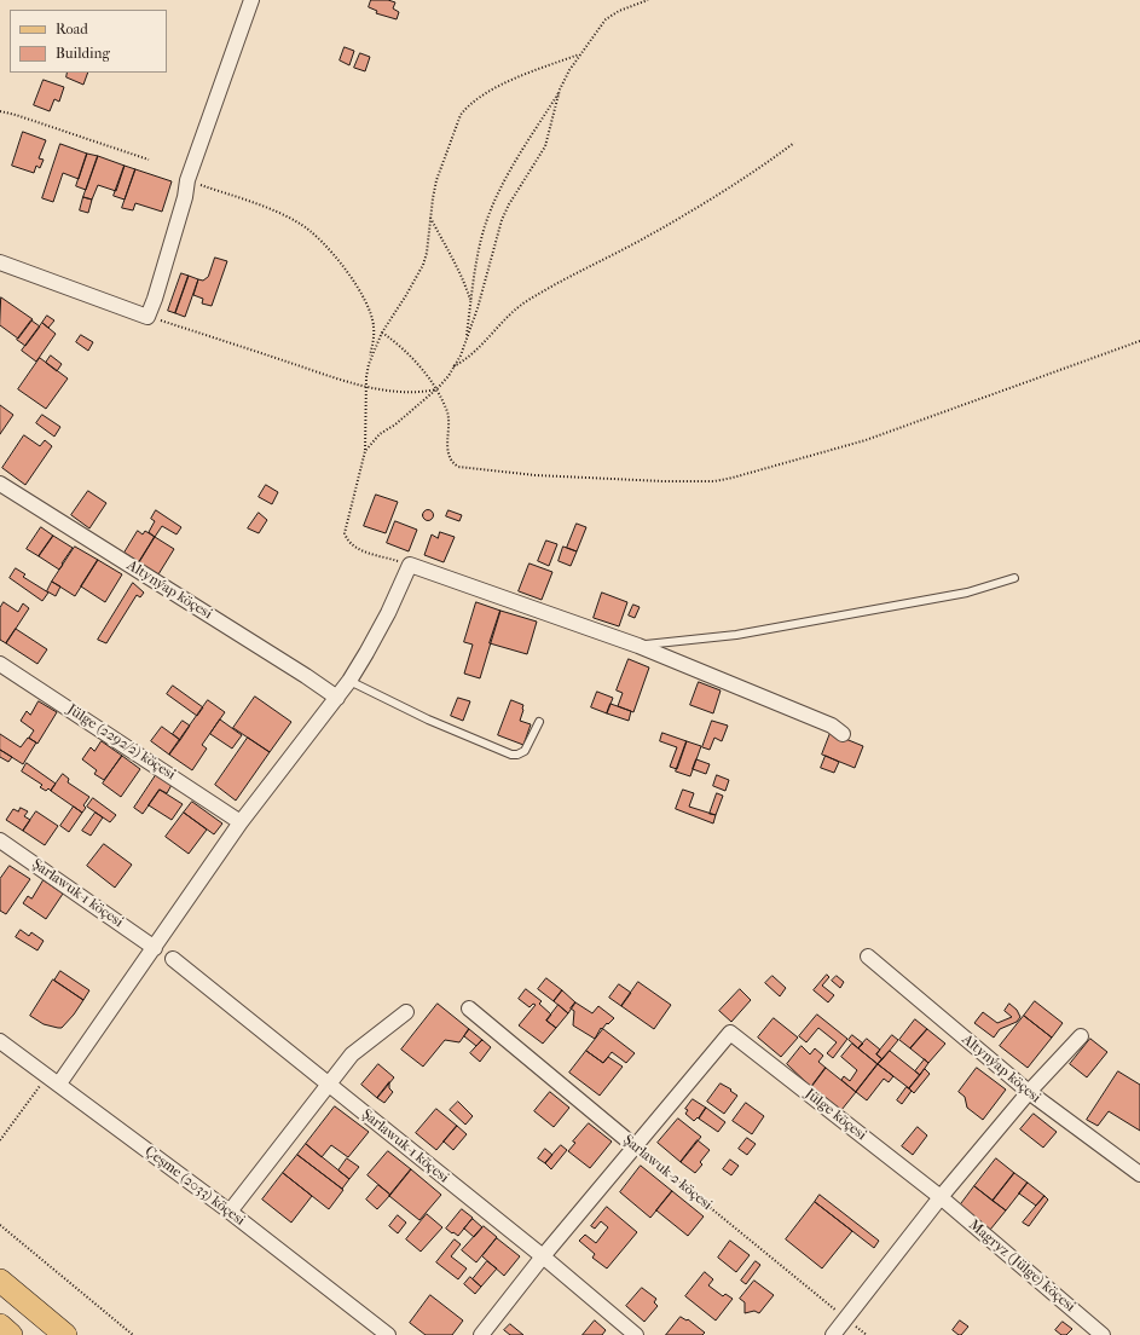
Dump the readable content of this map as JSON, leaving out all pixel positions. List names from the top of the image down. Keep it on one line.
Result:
{"streets":{"street":["Altynýap köçesi","Jülge (2292/2) köçesi","Şarlawuk-1 köçesi","Jülge köçesi","Şarlawuk-2 köçesi","Çeşme (2033) köçesi","Magryz (Jülge) köçesi"]},"crossings":[["Jülge köçesi","Şarlawuk-2 köçesi"],["Jülge köçesi","Magryz (Jülge) köçesi"]],"legend":["Road","Building"]}
